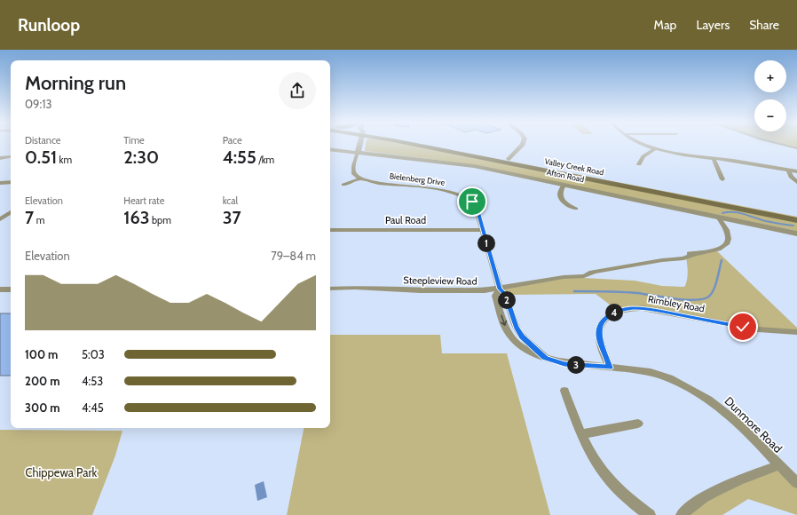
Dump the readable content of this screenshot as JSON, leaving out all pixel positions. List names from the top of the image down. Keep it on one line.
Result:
{"streets":{"main road":["Valley Creek Road"],"street":["Afton Road","Bielenberg Drive","Paul Road","Steepleview Road","Rimbley Road","Dunmore Road"]},"crossings":[["Afton Road","Steepleview Road"],["Bielenberg Drive","Paul Road"],["Bielenberg Drive","Steepleview Road"],["Bielenberg Drive","Dunmore Road"],["Steepleview Road","Dunmore Road"],["Rimbley Road","Dunmore Road"]],"parks":["Chippewa Park"],"page":{"header":"Runloop","nav":["Map","Layers","Share"],"map_buttons":["+","−"],"heading":["Morning run","09:13"],"stats":[["Distance","0.51 km"],["Time","2:30"],["Pace","4:55 /km"],["Elevation","7 m"],["Heart rate","163 bpm"],["kcal","37"]],"pins":["1","2","4","3"],"chart":["Elevation","79–84 m"],"list":[{"name":"100 m","note":"5:03"},{"name":"200 m","note":"4:53"},{"name":"300 m","note":"4:45"}]}}
